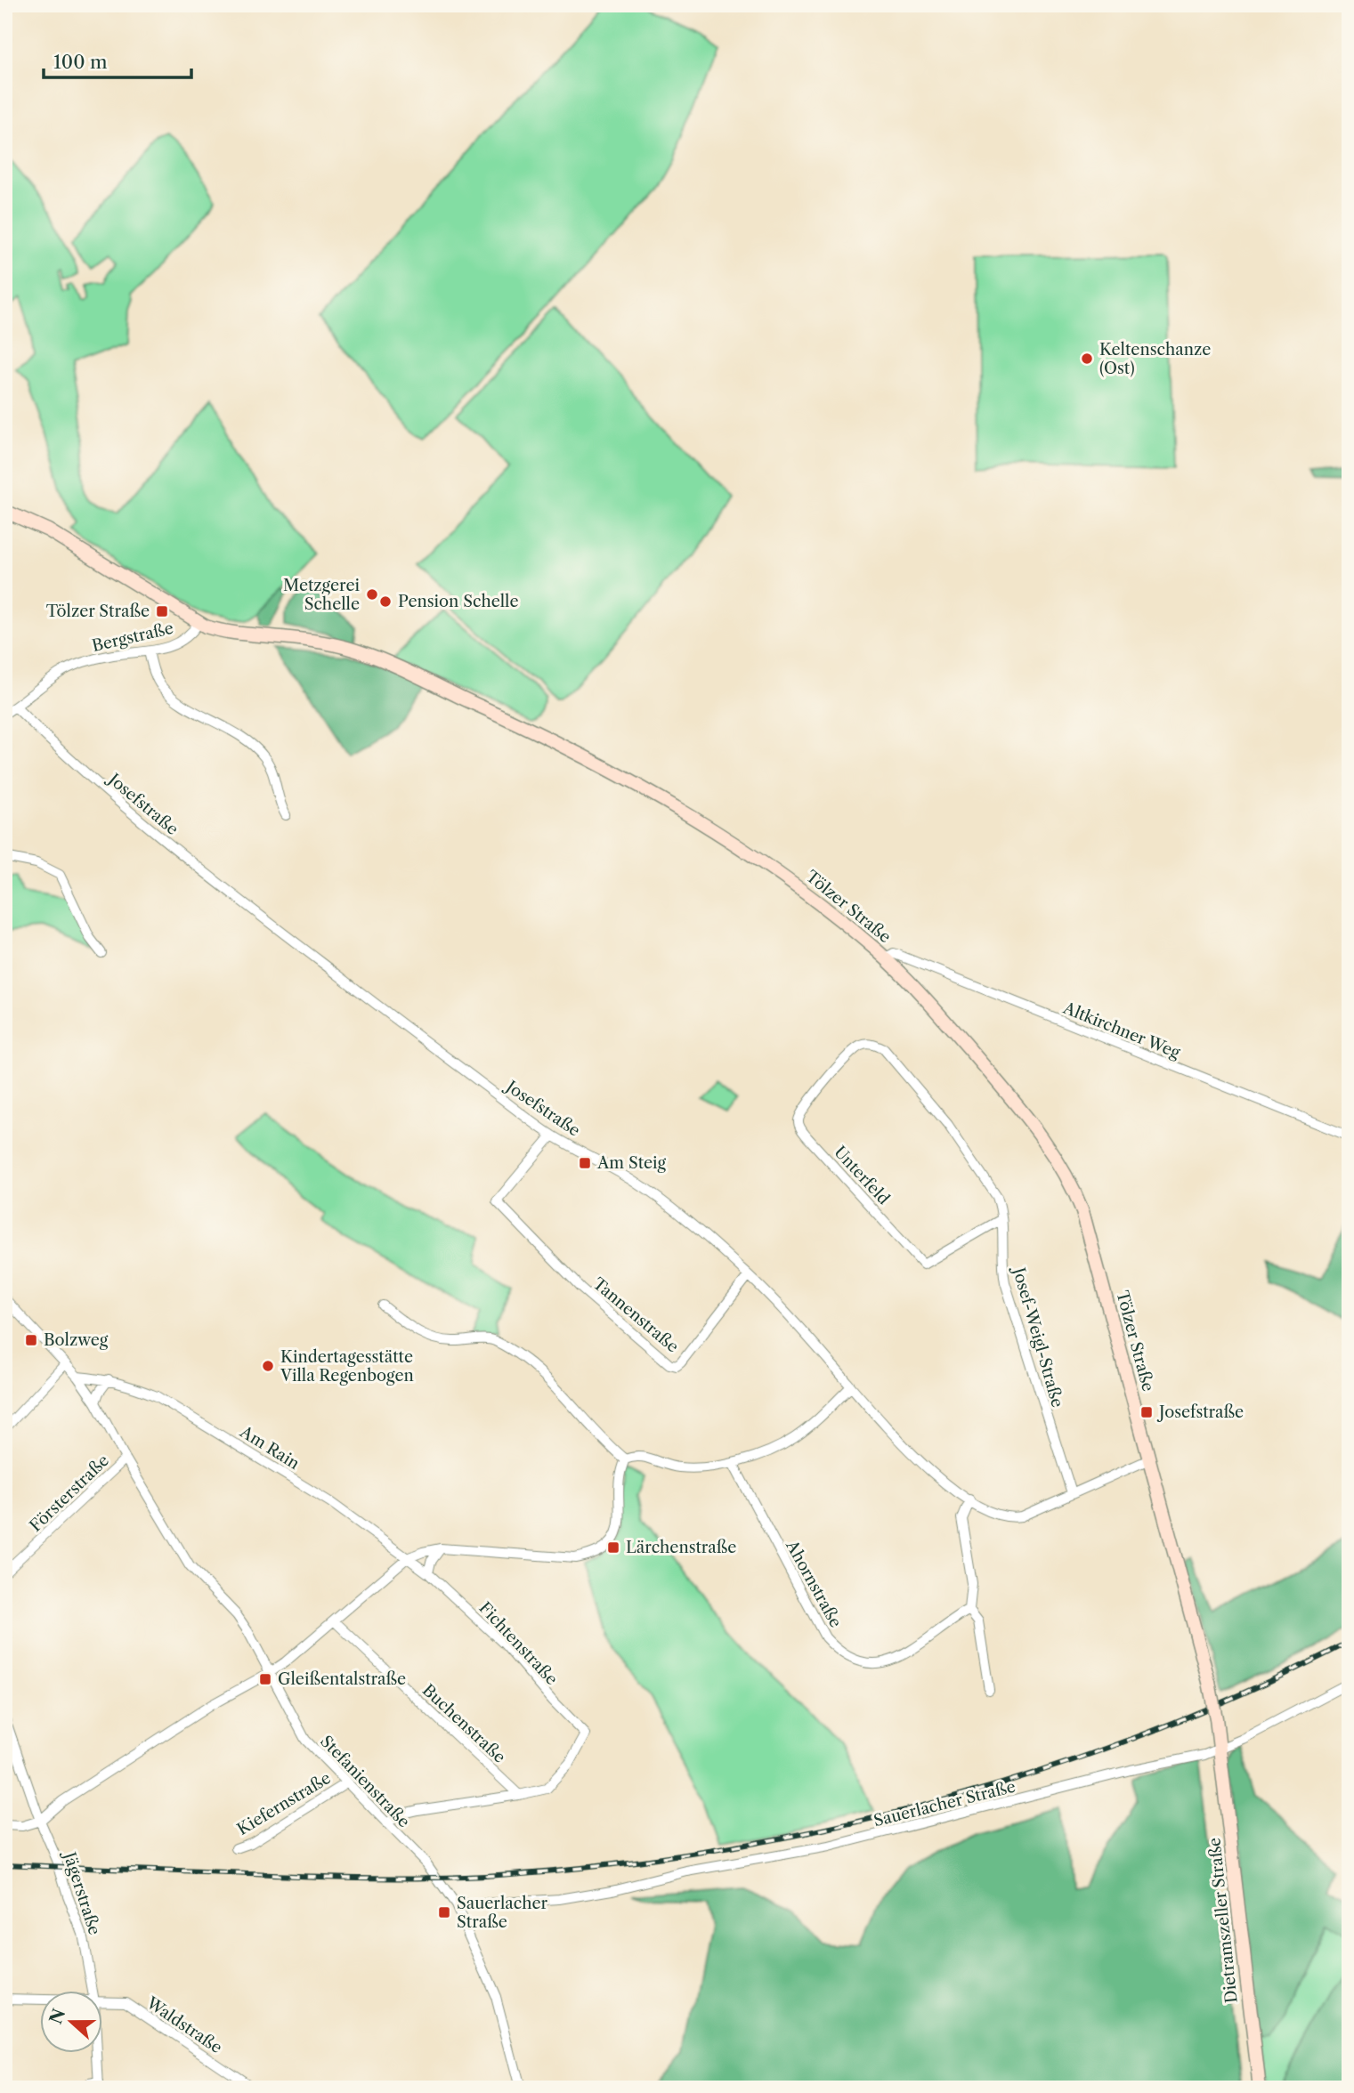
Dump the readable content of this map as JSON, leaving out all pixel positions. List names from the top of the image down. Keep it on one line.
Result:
{"streets":{"main road":["Tölzer Straße","Dietramszeller Straße"],"street":["Bergstraße","Josefstraße","Altkirchner Weg","Unterfeld","Tannenstraße","Josef-Weigl-Straße","Am Rain","Försterstraße","Ahornstraße","Fichtenstraße","Buchenstraße","Stefanienstraße","Kiefernstraße","Sauerlacher Straße","Jägerstraße","Waldstraße"]},"crossings":[["Bergstraße","Josefstraße"],["Bergstraße","Tölzer Straße"],["Josefstraße","Tölzer Straße"],["Josefstraße","Tannenstraße"],["Josefstraße","Josef-Weigl-Straße"],["Tölzer Straße","Altkirchner Weg"],["Tölzer Straße","Sauerlacher Straße"],["Tölzer Straße","Dietramszeller Straße"],["Unterfeld","Josef-Weigl-Straße"],["Am Rain","Fichtenstraße"],["Am Rain","Stefanienstraße"],["Försterstraße","Stefanienstraße"],["Fichtenstraße","Buchenstraße"],["Stefanienstraße","Kiefernstraße"],["Stefanienstraße","Sauerlacher Straße"],["Sauerlacher Straße","Dietramszeller Straße"]],"places":{"other":["Keltenschanze (Ost)","Metzgerei Schelle","Pension Schelle","Kindertagesstätte Villa Regenbogen"],"transit":["Tölzer Straße","Am Steig","Bolzweg","Josefstraße","Lärchenstraße","Gleißentalstraße","Sauerlacher Straße"]},"scale_bar":"100 m","north":"left"}
